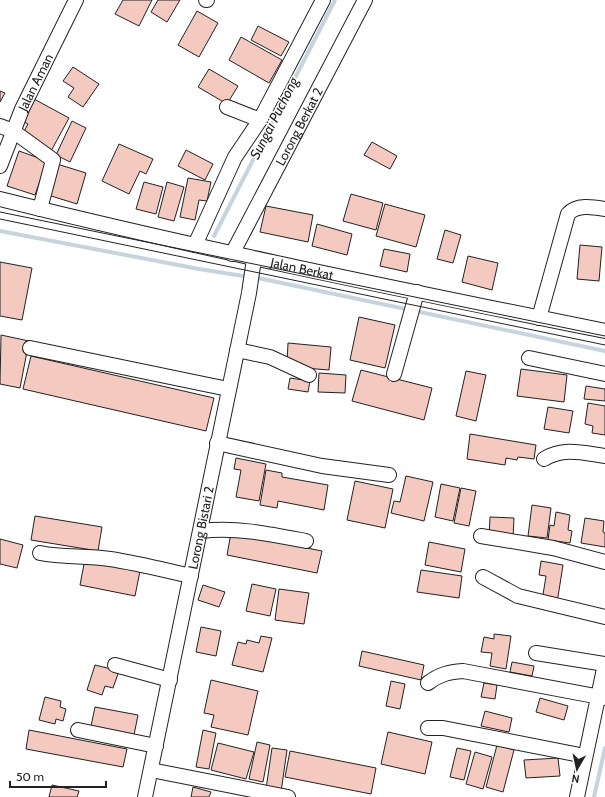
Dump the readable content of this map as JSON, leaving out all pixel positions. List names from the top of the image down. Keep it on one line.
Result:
{"streets":{"street":["Jalan Aman","Lorong Berkat 2","Jalan Berkat","Lorong Bistari 2"]},"crossings":[["Lorong Berkat 2","Jalan Berkat"],["Jalan Berkat","Lorong Bistari 2"]],"water":["Sungai Puchong"],"scale_bar":"50 m","north":"bottom"}
